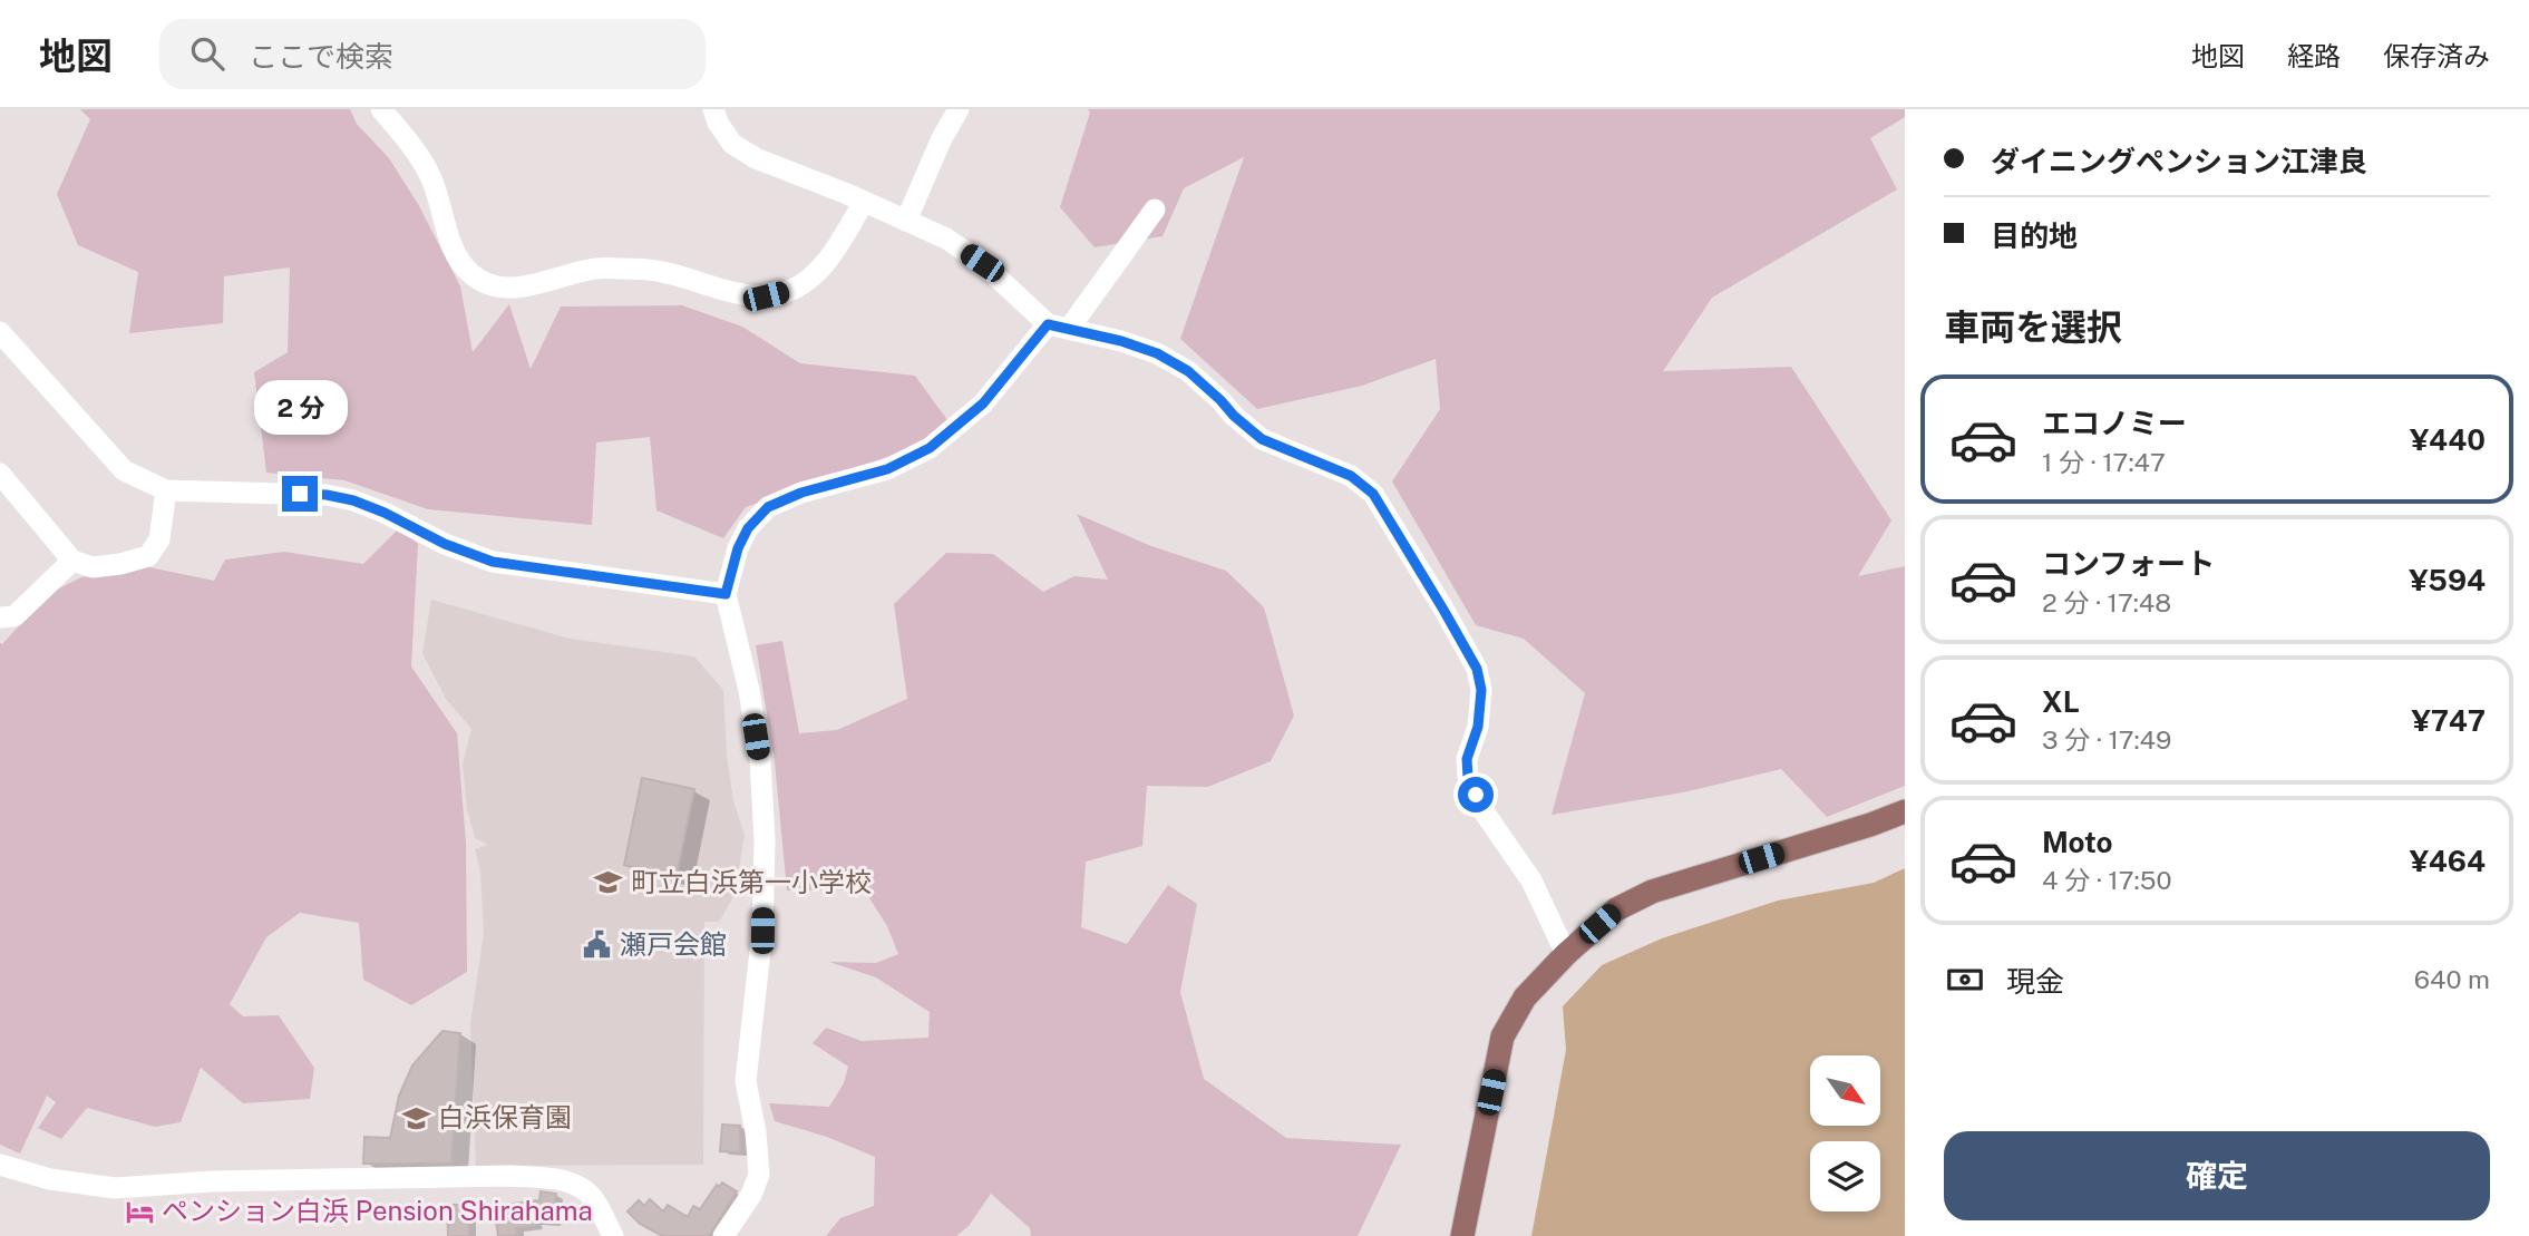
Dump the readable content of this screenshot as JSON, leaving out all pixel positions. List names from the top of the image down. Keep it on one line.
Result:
{"places":{"school or university":["町立白浜第一小学校","白浜保育園"],"public building":["瀬戸会館"],"hotel":["ペンション白浜 Pension Shirahama"]},"north":"bottom right","page":{"header":"地図","search":"ここで検索","nav":["地図","経路","保存済み"],"banner":["ダイニングペンション江津良","目的地"],"heading":"車両を選択","list":[{"name":"エコノミー","note":"1 分 · 17:47","value":"¥440"},{"name":"コンフォート","note":"2 分 · 17:48","value":"¥594"},{"name":"XL","note":"3 分 · 17:49","value":"¥747"},{"name":"Moto","note":"4 分 · 17:50","value":"¥464"}],"bubble":"2 分","pay":["現金","640 m"],"buttons":"確定"}}
